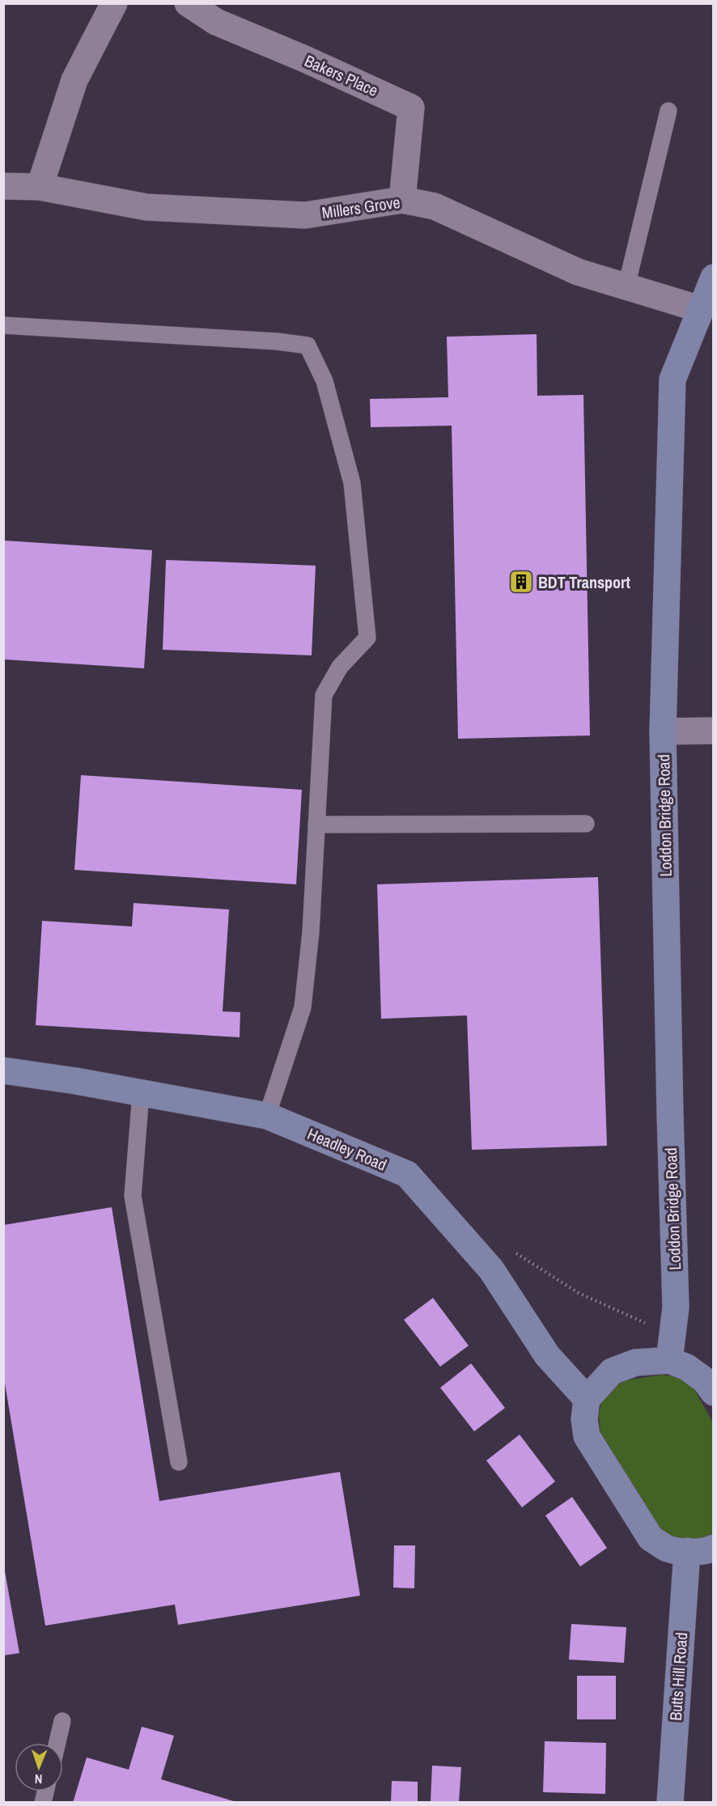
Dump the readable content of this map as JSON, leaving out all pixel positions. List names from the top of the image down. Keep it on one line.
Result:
{"streets":{"street":["Bakers Place","Millers Grove","Loddon Bridge Road","Headley Road","Butts Hill Road"]},"crossings":[["Bakers Place","Millers Grove"],["Millers Grove","Loddon Bridge Road"]],"places":{"building":["BDT Transport"]},"north":"bottom"}
